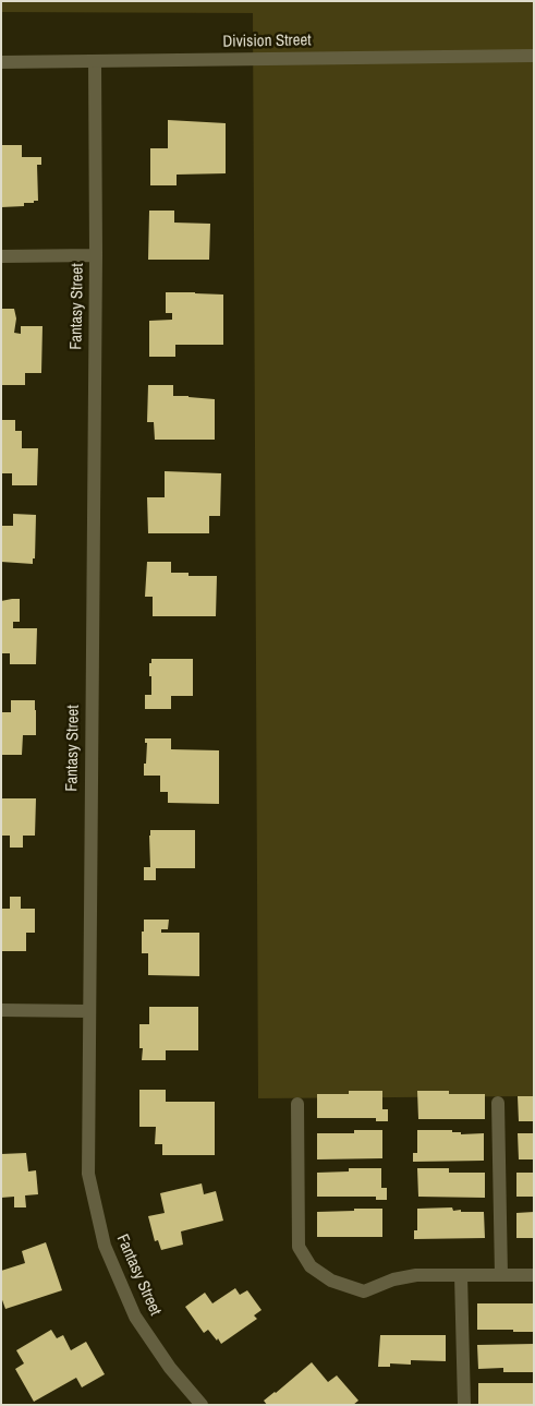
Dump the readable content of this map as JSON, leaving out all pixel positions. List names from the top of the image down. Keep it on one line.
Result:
{"streets":{"street":["Division Street","Fantasy Street"]},"crossings":[["Division Street","Fantasy Street"]]}
